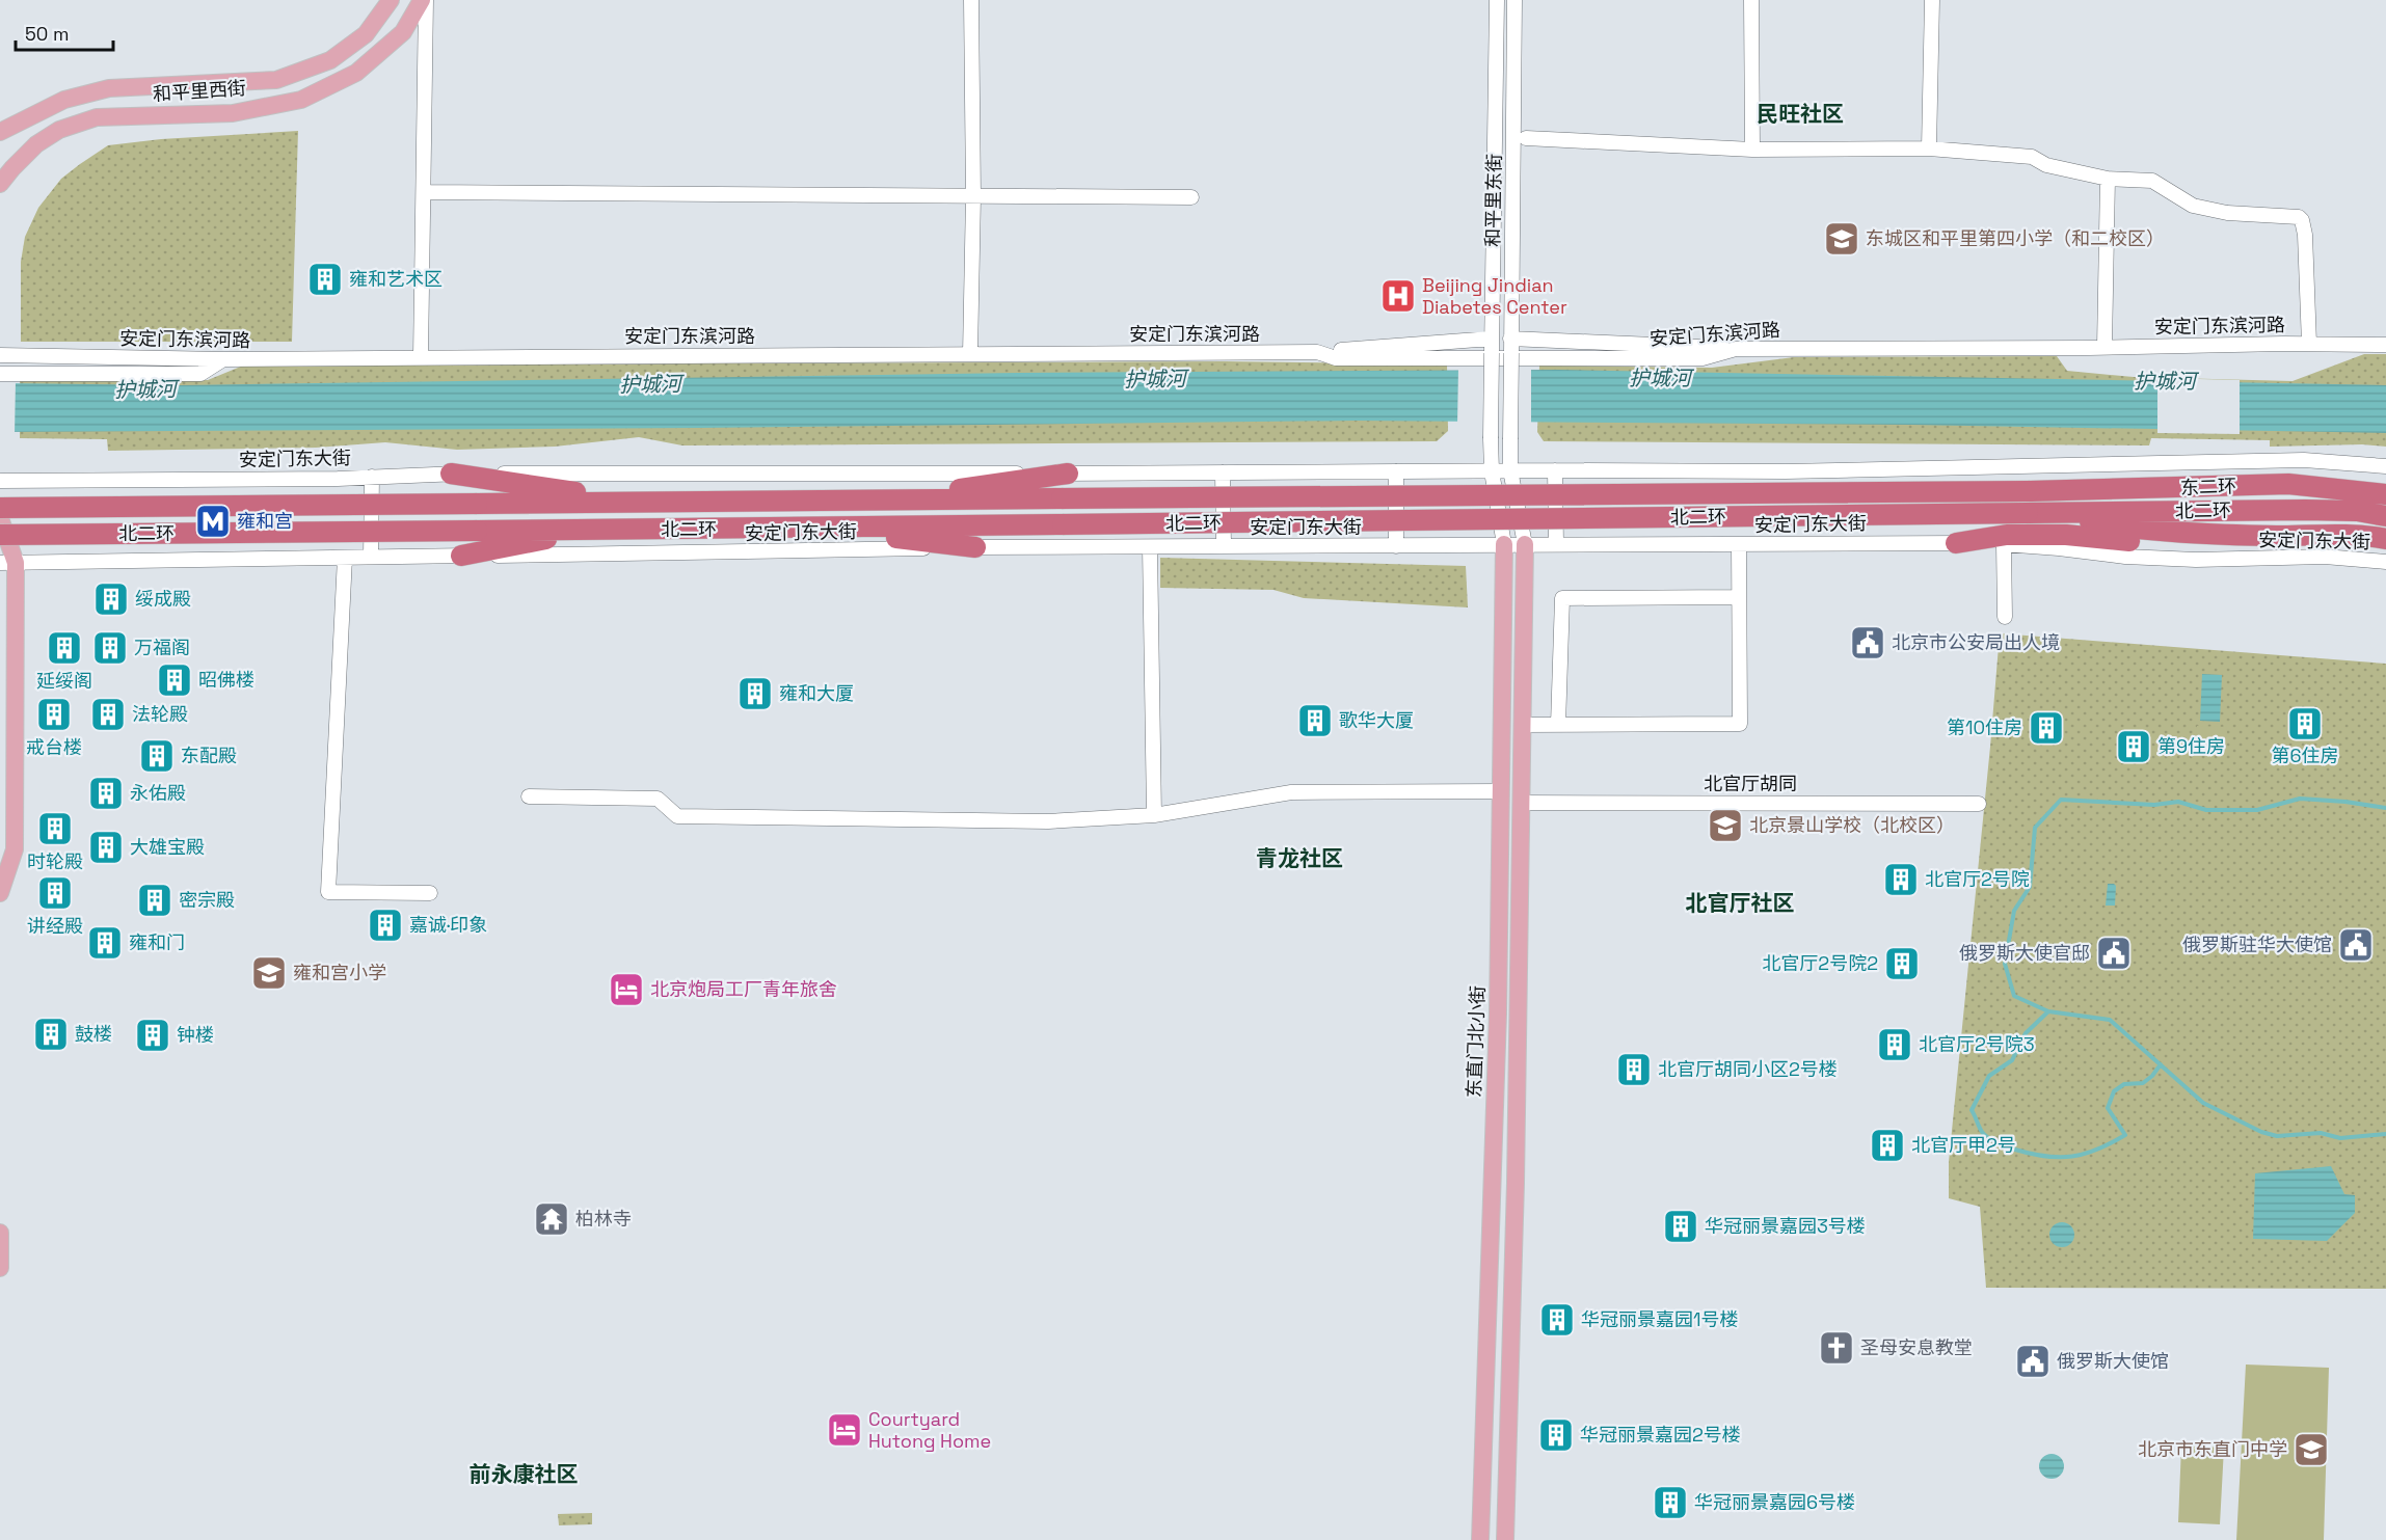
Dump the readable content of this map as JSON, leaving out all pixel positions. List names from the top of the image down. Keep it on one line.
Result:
{"streets":{"highway":["东二环","北二环"],"main road":["和平里西街","东直门北小街"],"street":["和平里东街","安定门东滨河路","安定门东大街","北官厅胡同"]},"crossings":[["和平里东街","安定门东大街"],["和平里东街","东直门北小街"],["安定门东大街","东直门北小街"],["东二环","北二环"]],"districts":["民旺社区","青龙社区","北官厅社区","前永康社区"],"water":["护城河"],"places":{"school or university":["东城区和平里第四小学（和二校区）","北京景山学校（北校区）","雍和宫小学","北京市东直门中学"],"building":["雍和艺术区","绥成殿","延绥阁","万福阁","昭佛楼","雍和大厦","戒台楼","法轮殿","歌华大厦","第6住房","第10住房","第9住房","东配殿","永佑殿","时轮殿","大雄宝殿","北官厅2号院","讲经殿","密宗殿","嘉诚·印象","雍和门","北官厅2号院2","鼓楼","钟楼","北官厅2号院3","北官厅胡同小区2号楼","北官厅甲2号","华冠丽景嘉园3号楼","华冠丽景嘉园1号楼","华冠丽景嘉园2号楼","华冠丽景嘉园6号楼"],"hospital":["Beijing Jindian Diabetes Center"],"metro station":["雍和宫"],"public building":["北京市公安局出人境","俄罗斯驻华大使馆","俄罗斯大使官邸","俄罗斯大使馆"],"hotel":["北京炮局工厂青年旅舍","Courtyard Hutong Home"],"temple":["柏林寺"],"church":["圣母安息教堂"]},"scale_bar":"50 m"}
